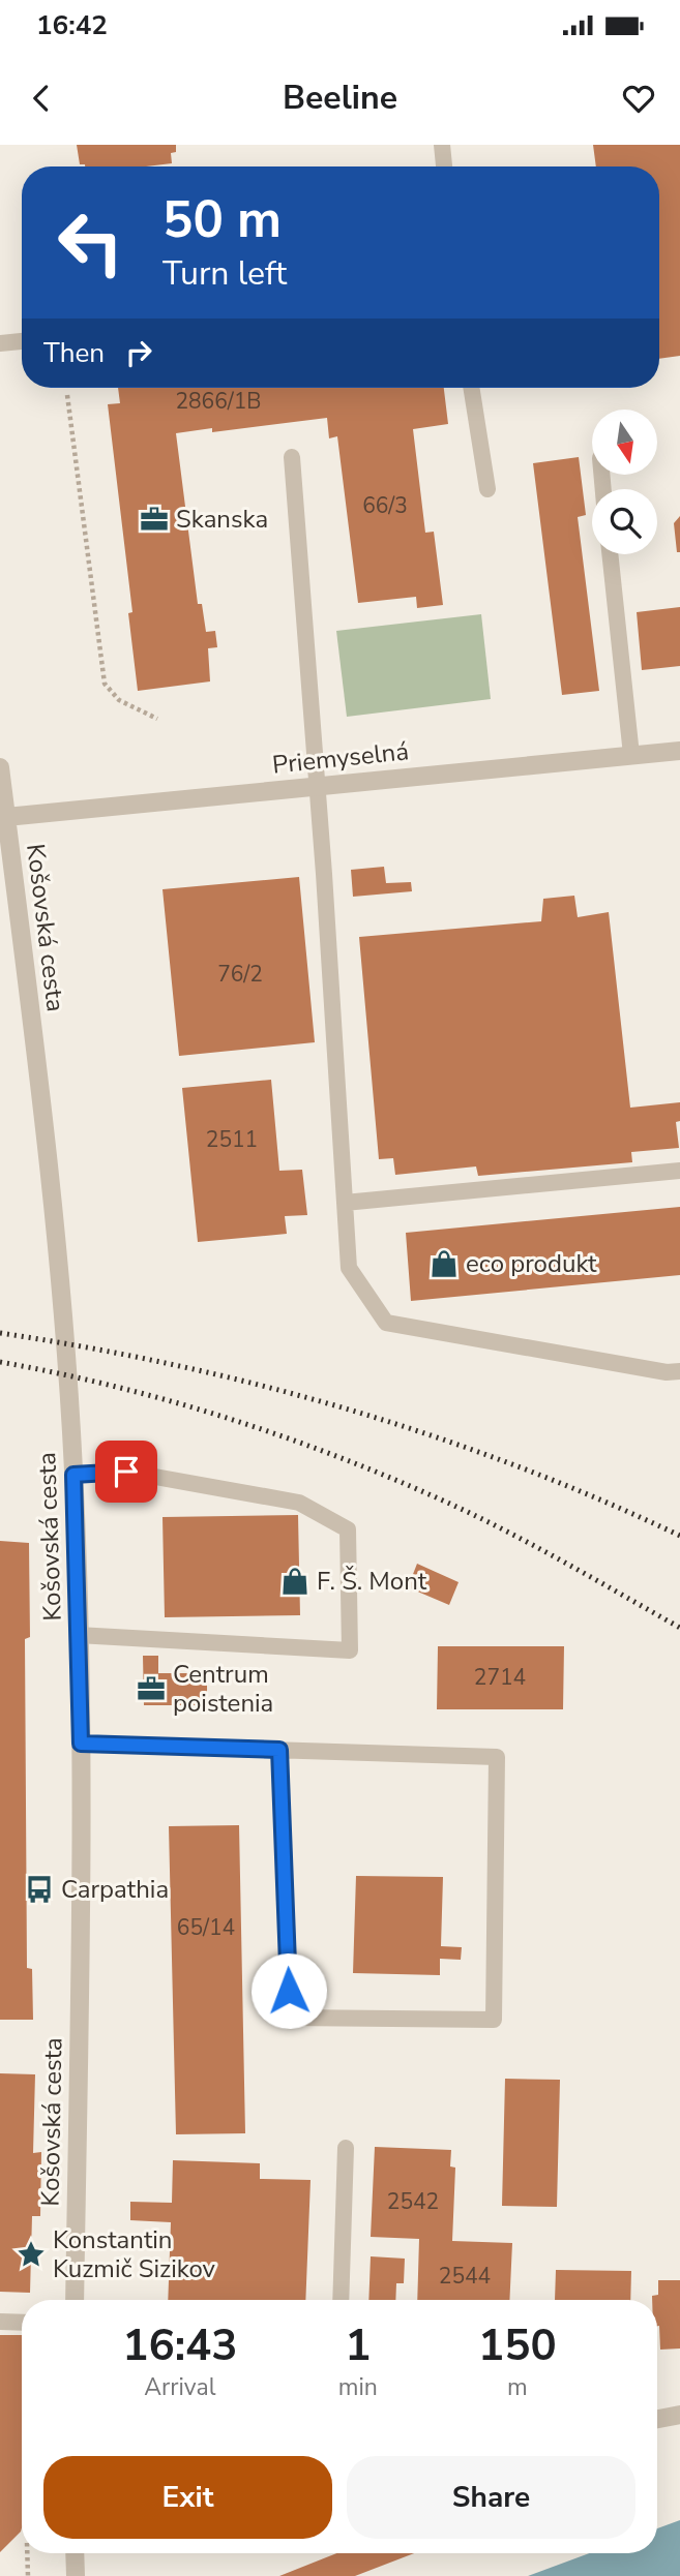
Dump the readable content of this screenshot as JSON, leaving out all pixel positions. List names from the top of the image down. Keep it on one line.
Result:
{"streets":{"street":["Priemyselná","Košovská cesta"]},"crossings":[["Priemyselná","Košovská cesta"]],"places":{"office":["Skanska","Centrum poistenia"],"shop":["eco produkt","F. Š. Mont"],"bus stop":["Carpathia"],"place":["Konstantin Kuzmič Sizikov"]},"house_numbers":["2866/1B","66/3","76/2","2511","2714","65/14","2542","2544"],"north":"bottom","page":{"status":"16:42","header":"Beeline","turn":["50 m","Turn left"],"then":"Then","eta":["16:43","Arrival","1","min","150","m"],"buttons":["Exit","Share"]}}
